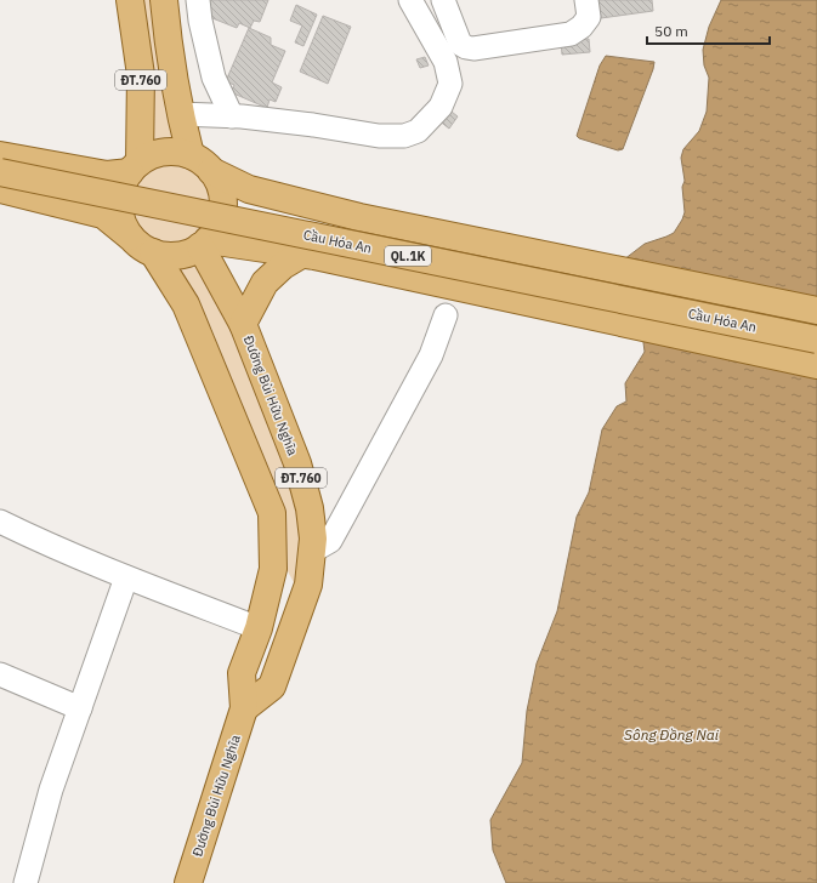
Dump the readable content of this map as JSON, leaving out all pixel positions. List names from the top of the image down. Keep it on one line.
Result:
{"streets":{"main road":["ĐT.760","Cầu Hóa An","QL.1K","Đường Bùi Hữu Nghĩa"]},"crossings":[["ĐT.760","Cầu Hóa An"],["ĐT.760","QL.1K"],["ĐT.760","Đường Bùi Hữu Nghĩa"],["Cầu Hóa An","QL.1K"],["Cầu Hóa An","Đường Bùi Hữu Nghĩa"],["QL.1K","Đường Bùi Hữu Nghĩa"]],"water":["Sông Đồng Nai"],"scale_bar":"50 m"}
